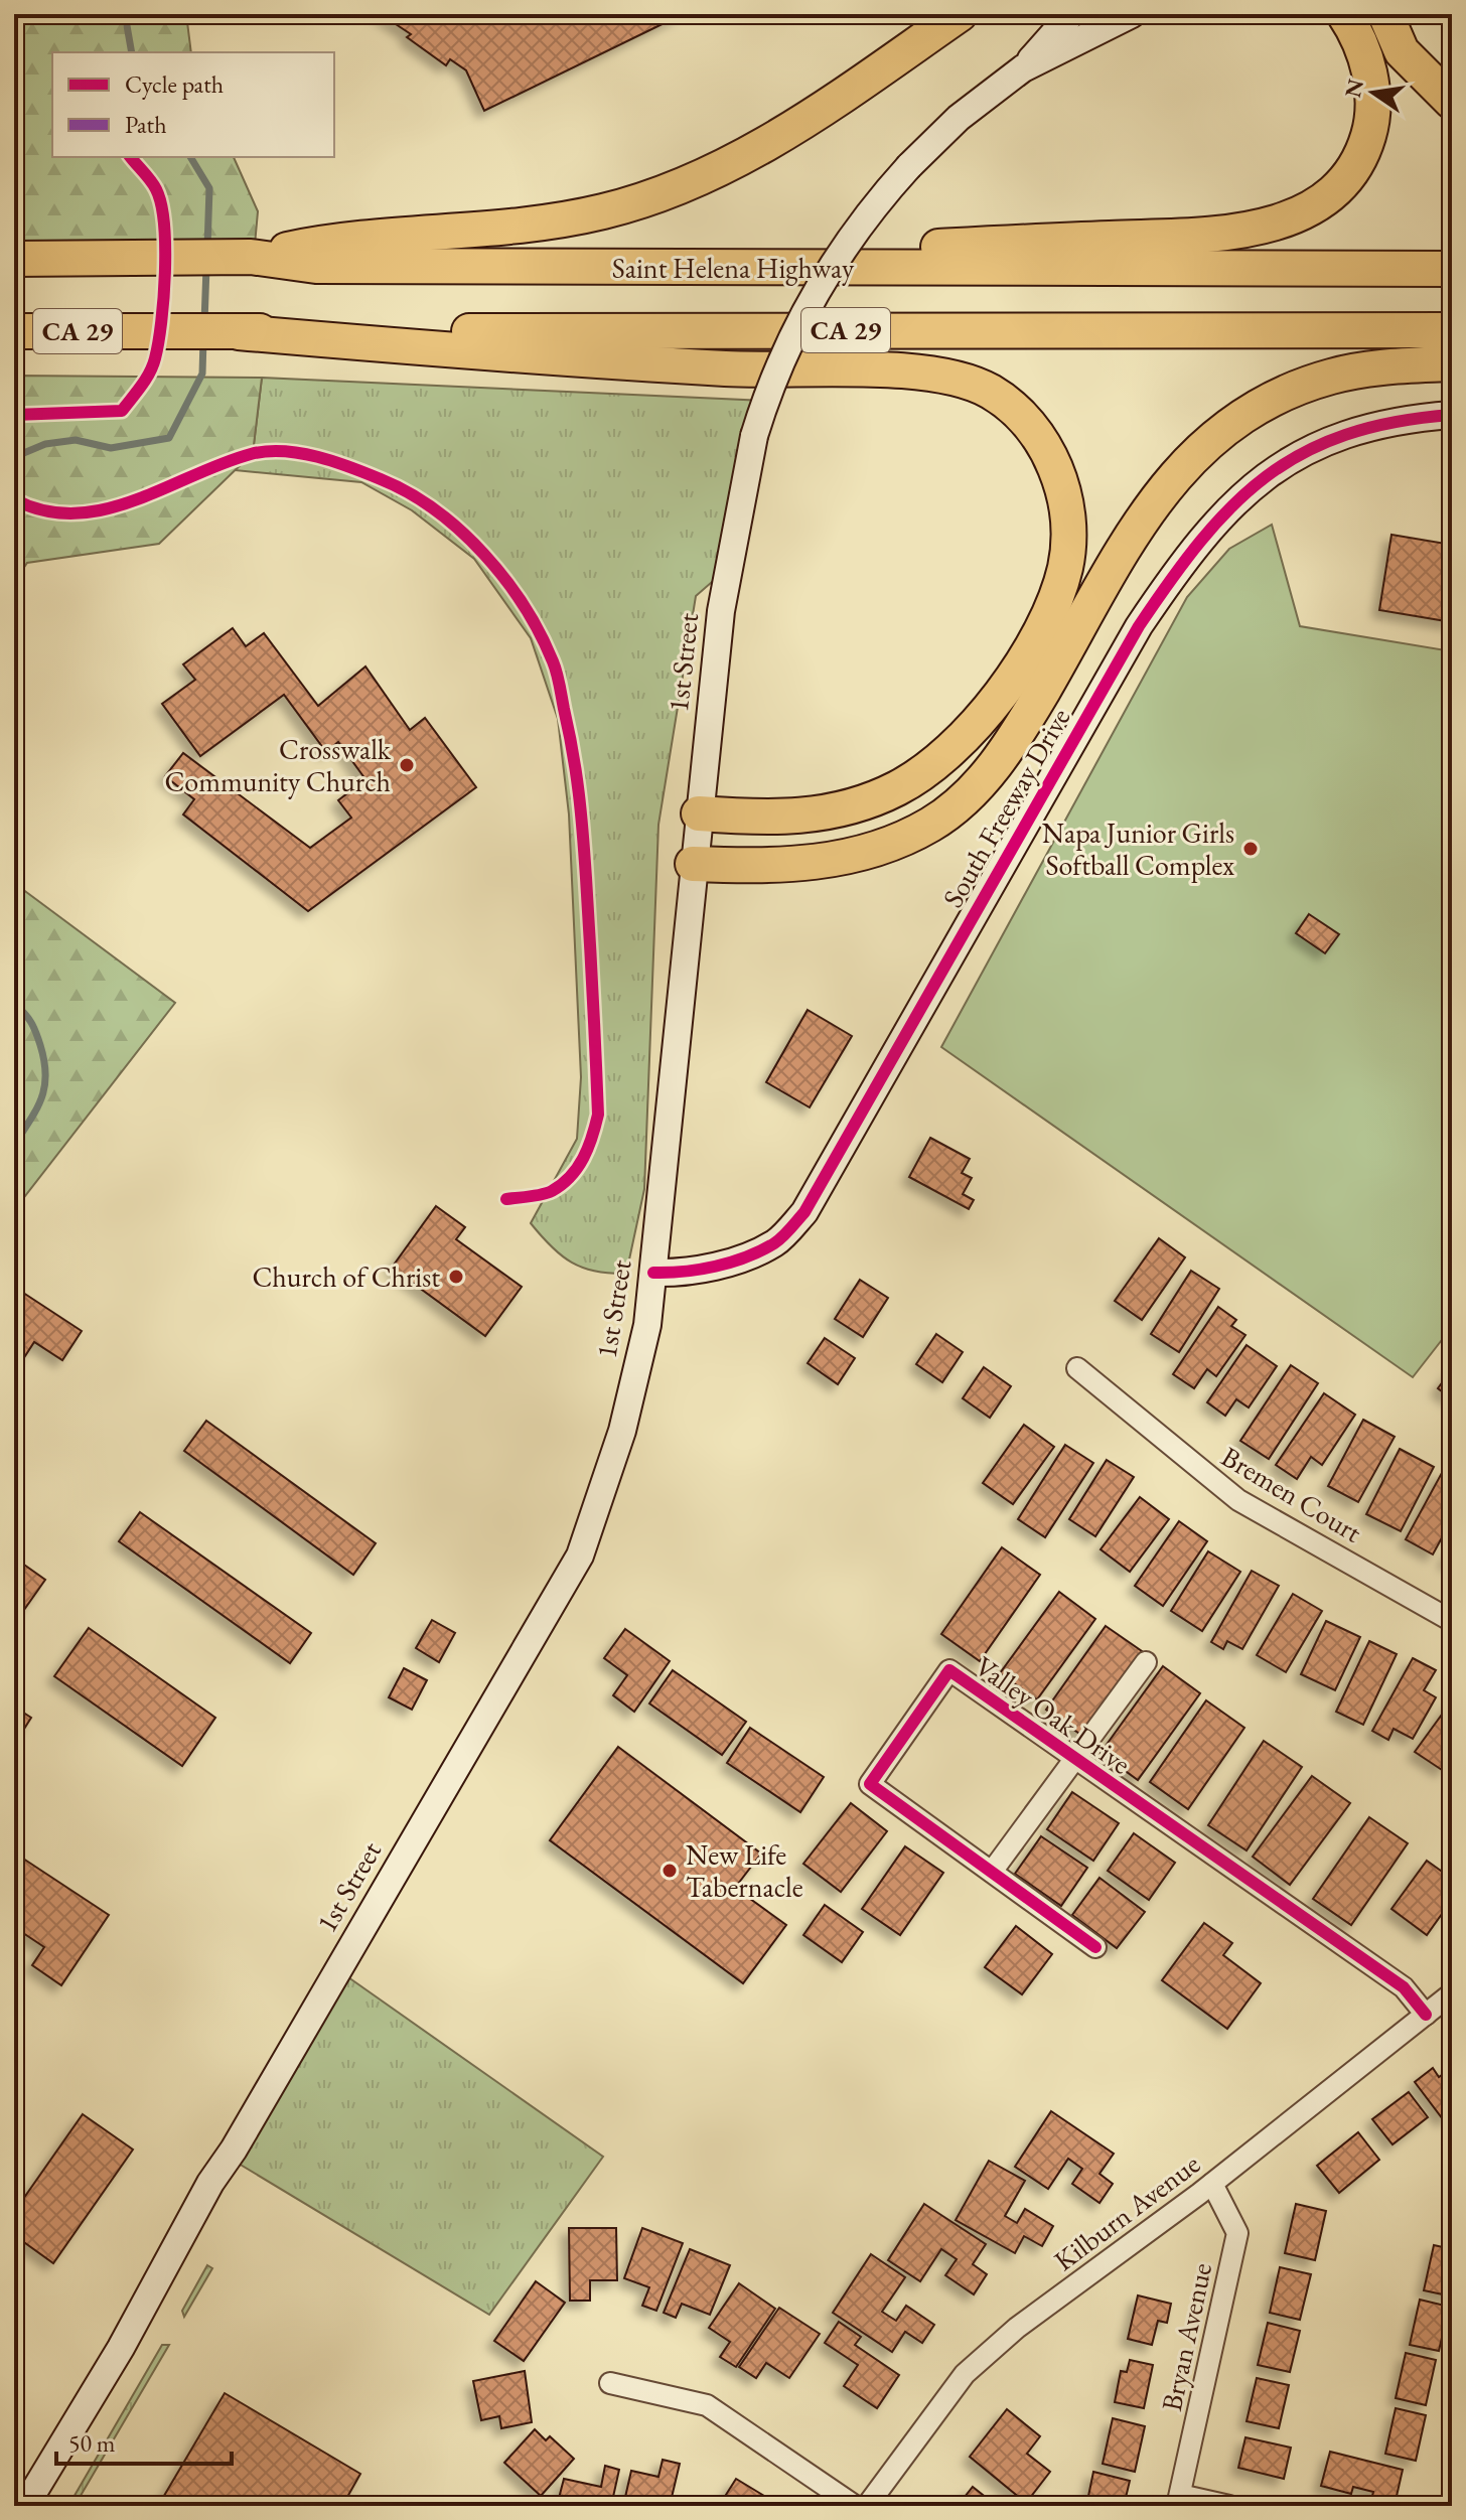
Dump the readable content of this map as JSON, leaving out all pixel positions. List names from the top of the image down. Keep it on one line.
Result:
{"streets":{"highway":["Saint Helena Highway","CA 29"],"main road":["1st Street","South Freeway Drive"],"street":["Bremen Court","Valley Oak Drive","Kilburn Avenue","Bryan Avenue"]},"crossings":[["1st Street","South Freeway Drive"],["Valley Oak Drive","Kilburn Avenue"],["Kilburn Avenue","Bryan Avenue"]],"places":["Crosswalk Community Church","Napa Junior Girls Softball Complex","Church of Christ","New Life Tabernacle"],"legend":["Cycle path","Path"],"scale_bar":"50 m","north":"left"}
